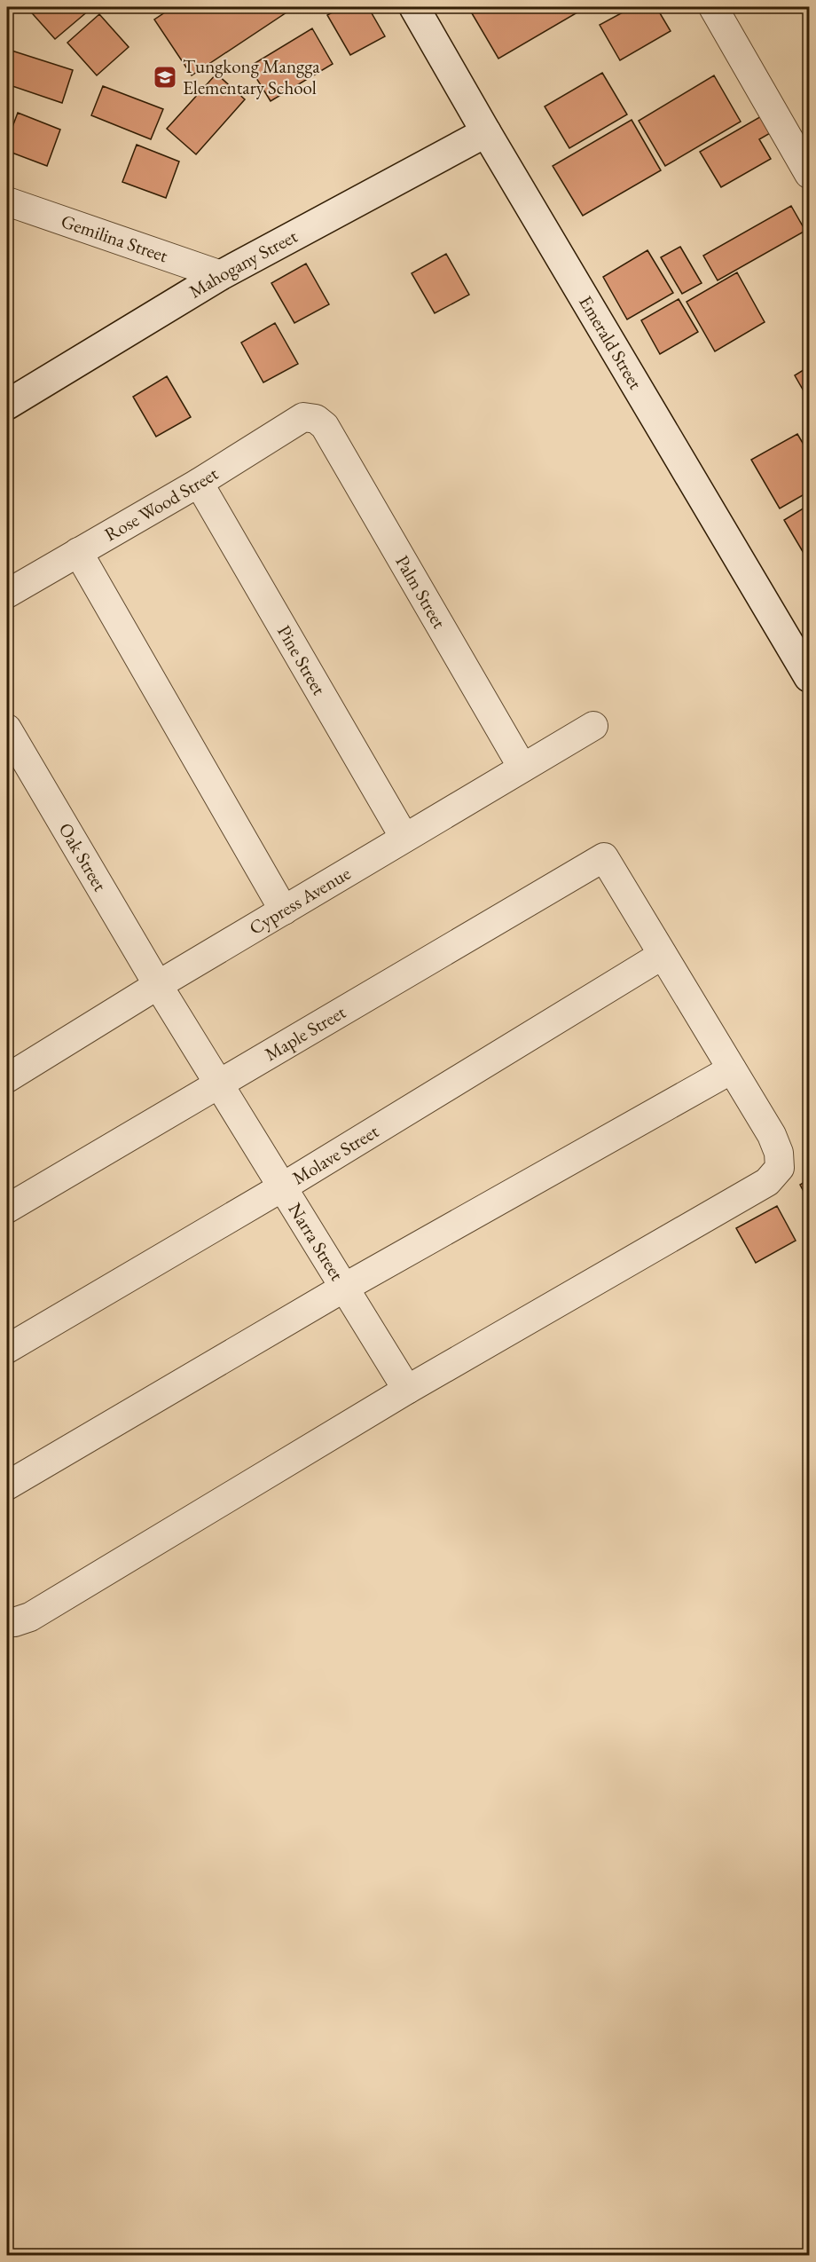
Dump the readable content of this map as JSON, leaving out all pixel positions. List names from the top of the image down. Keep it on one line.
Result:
{"streets":{"street":["Gemilina Street","Mahogany Street","Emerald Street","Rose Wood Street","Palm Street","Pine Street","Oak Street","Cypress Avenue","Maple Street","Molave Street","Narra Street"]},"crossings":[["Gemilina Street","Mahogany Street"],["Mahogany Street","Emerald Street"],["Rose Wood Street","Palm Street"],["Rose Wood Street","Pine Street"],["Palm Street","Cypress Avenue"],["Pine Street","Cypress Avenue"],["Oak Street","Cypress Avenue"],["Oak Street","Narra Street"],["Cypress Avenue","Narra Street"],["Maple Street","Molave Street"],["Maple Street","Narra Street"],["Molave Street","Narra Street"]],"places":{"school or university":["Tungkong Mangga Elementary School"]}}
